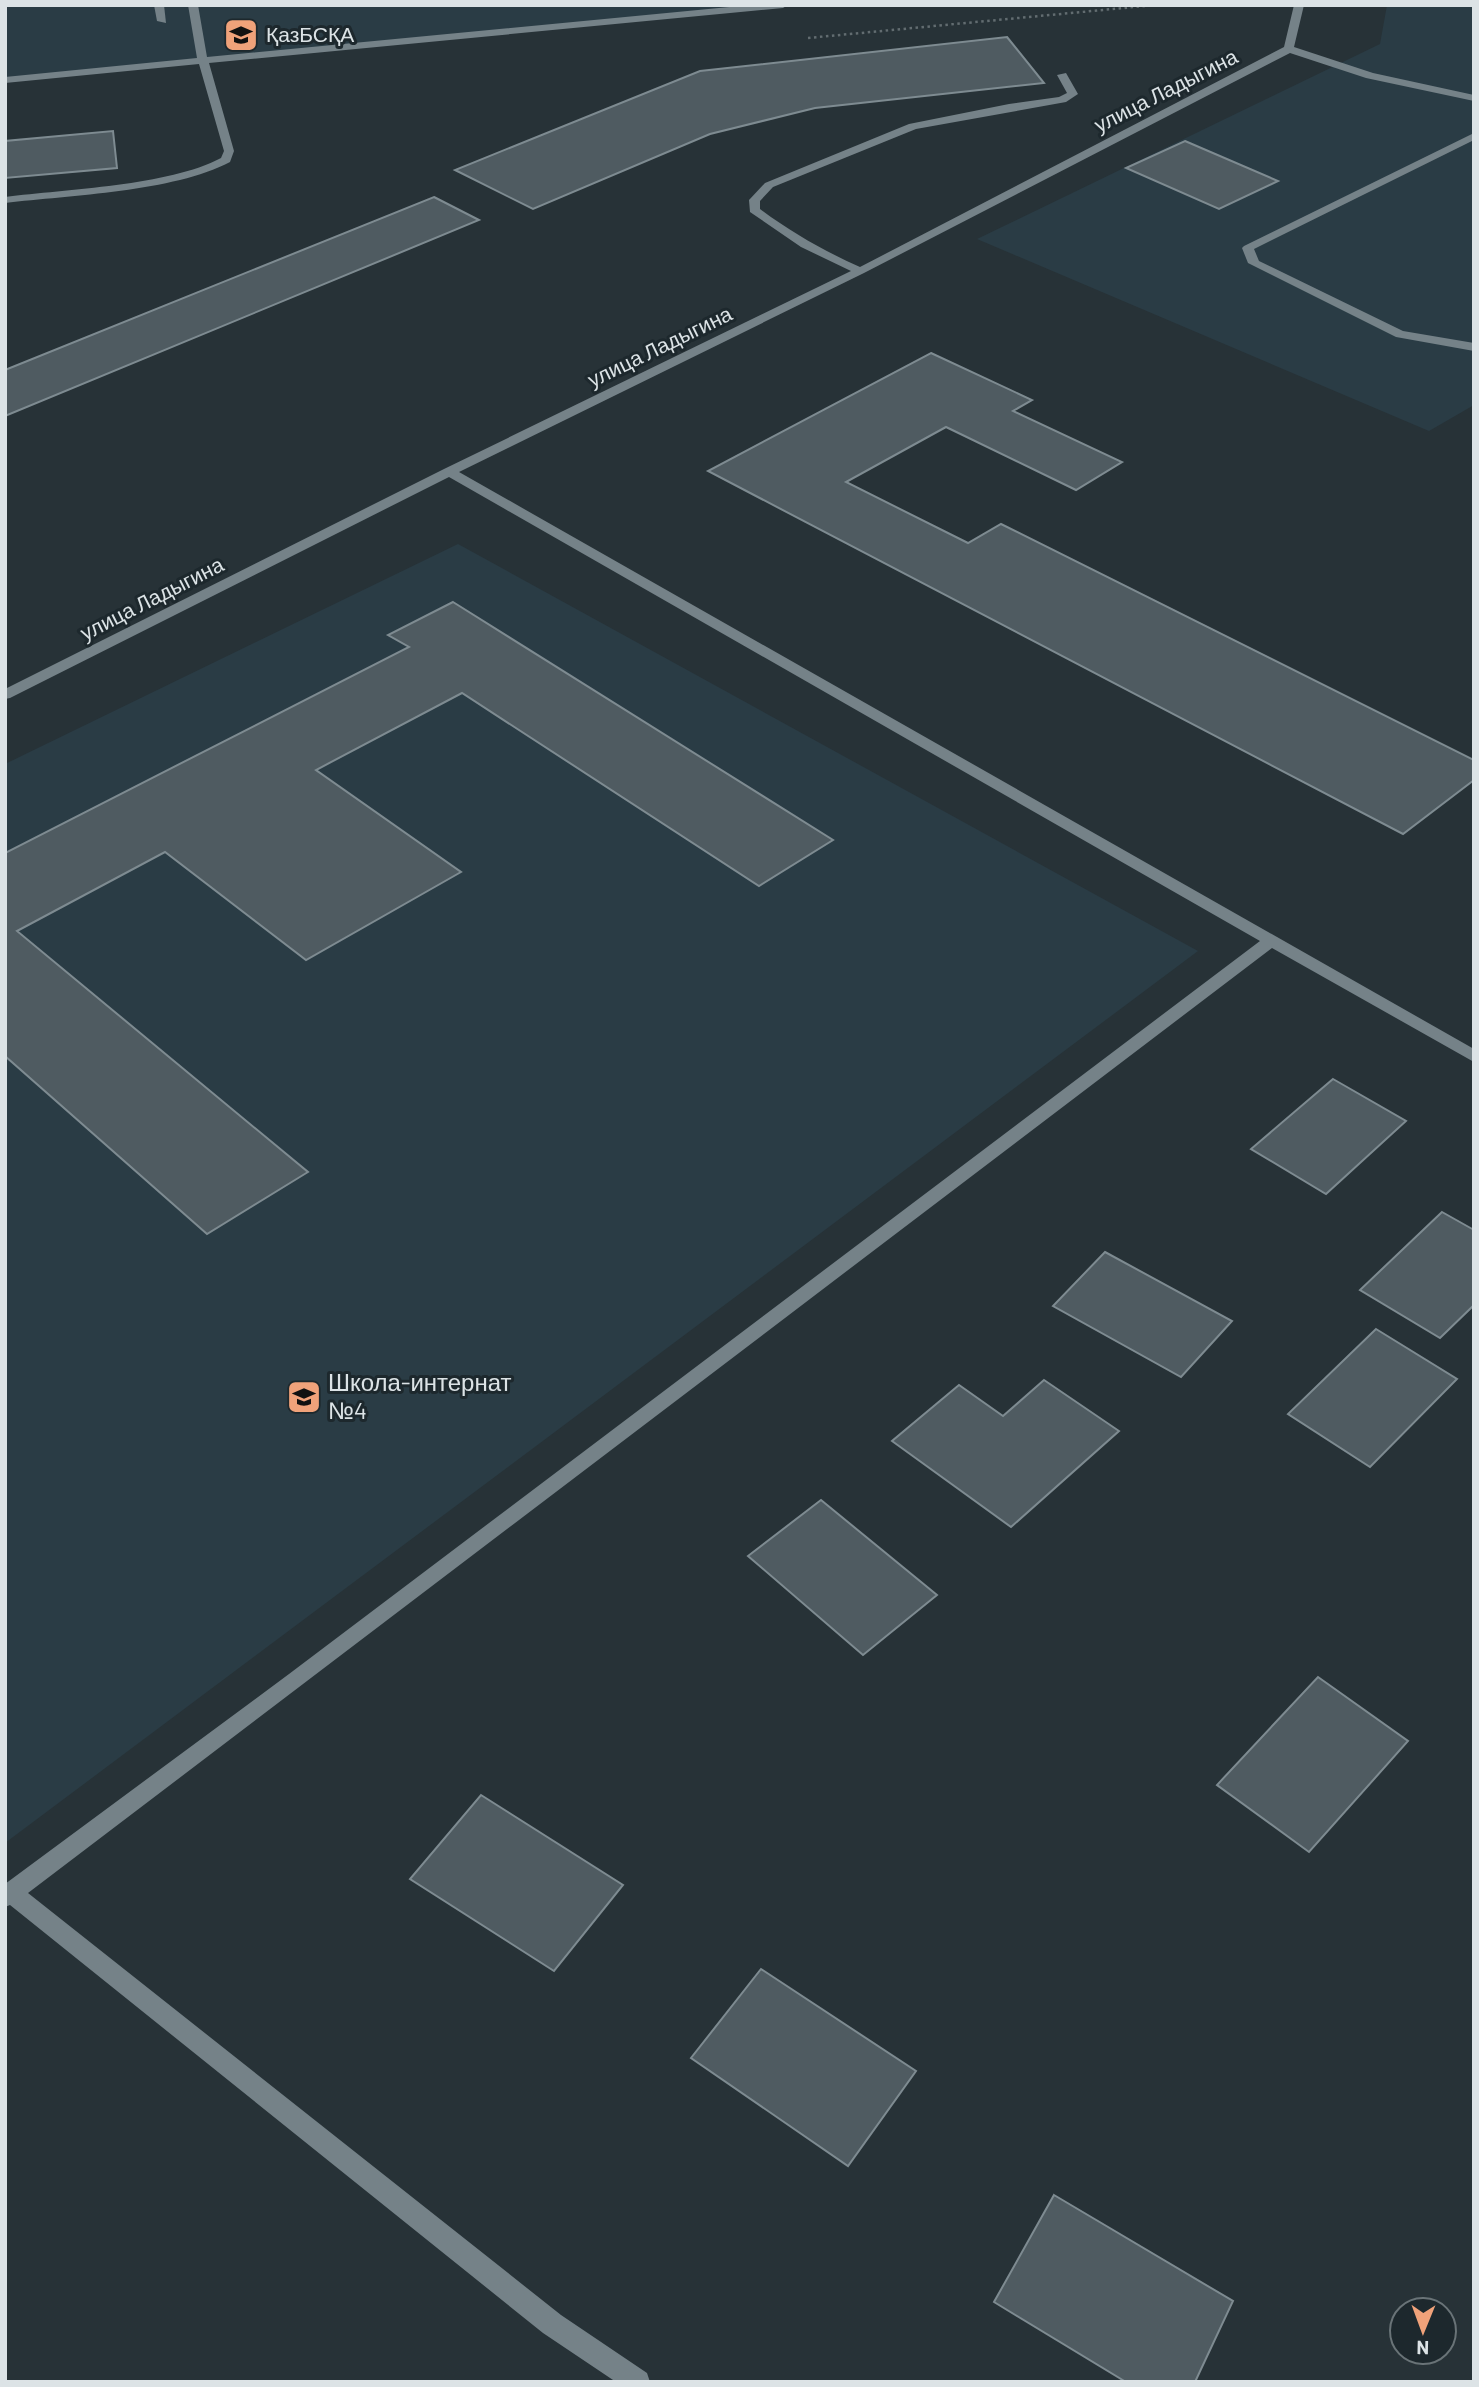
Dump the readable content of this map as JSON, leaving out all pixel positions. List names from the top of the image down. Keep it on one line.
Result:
{"streets":{"street":["улица Ладыгина"]},"places":{"school or university":["ҚазБСҚА","Школа-интернат №4"]},"north":"bottom"}
